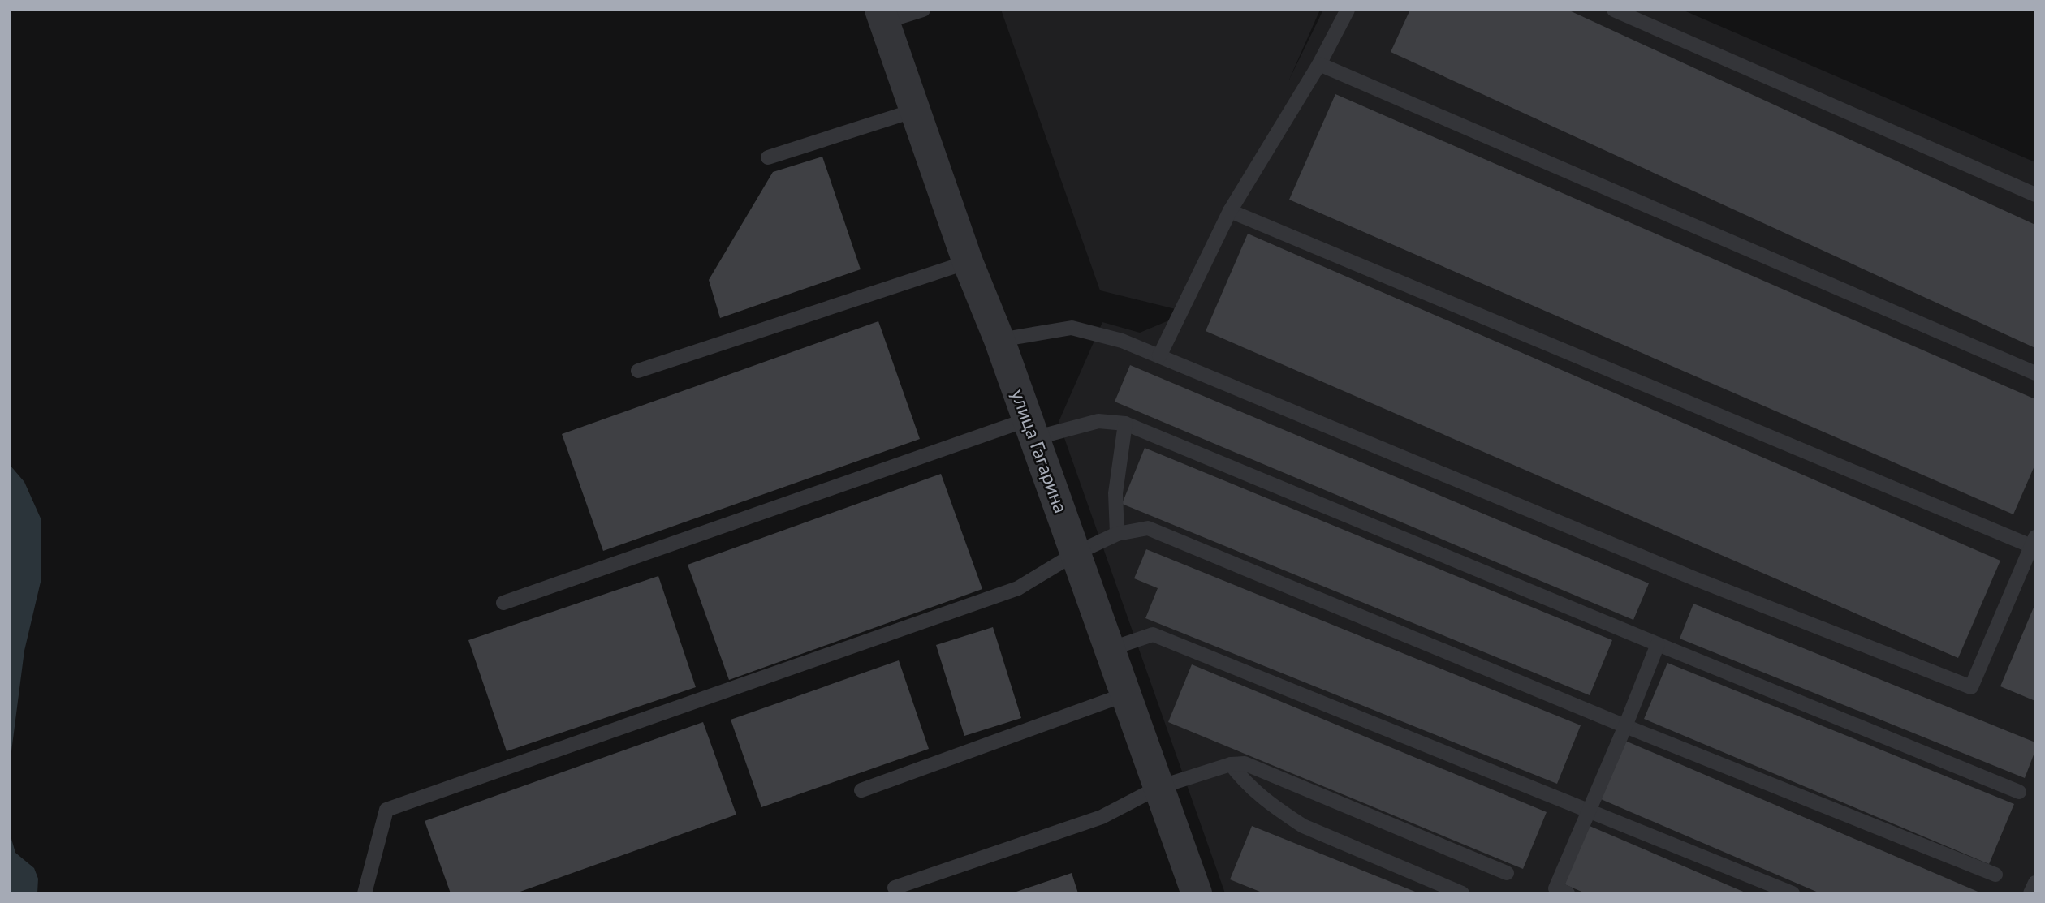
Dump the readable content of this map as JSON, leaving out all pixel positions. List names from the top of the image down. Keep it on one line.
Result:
{"streets":{"street":["улица Гагарина"]}}
